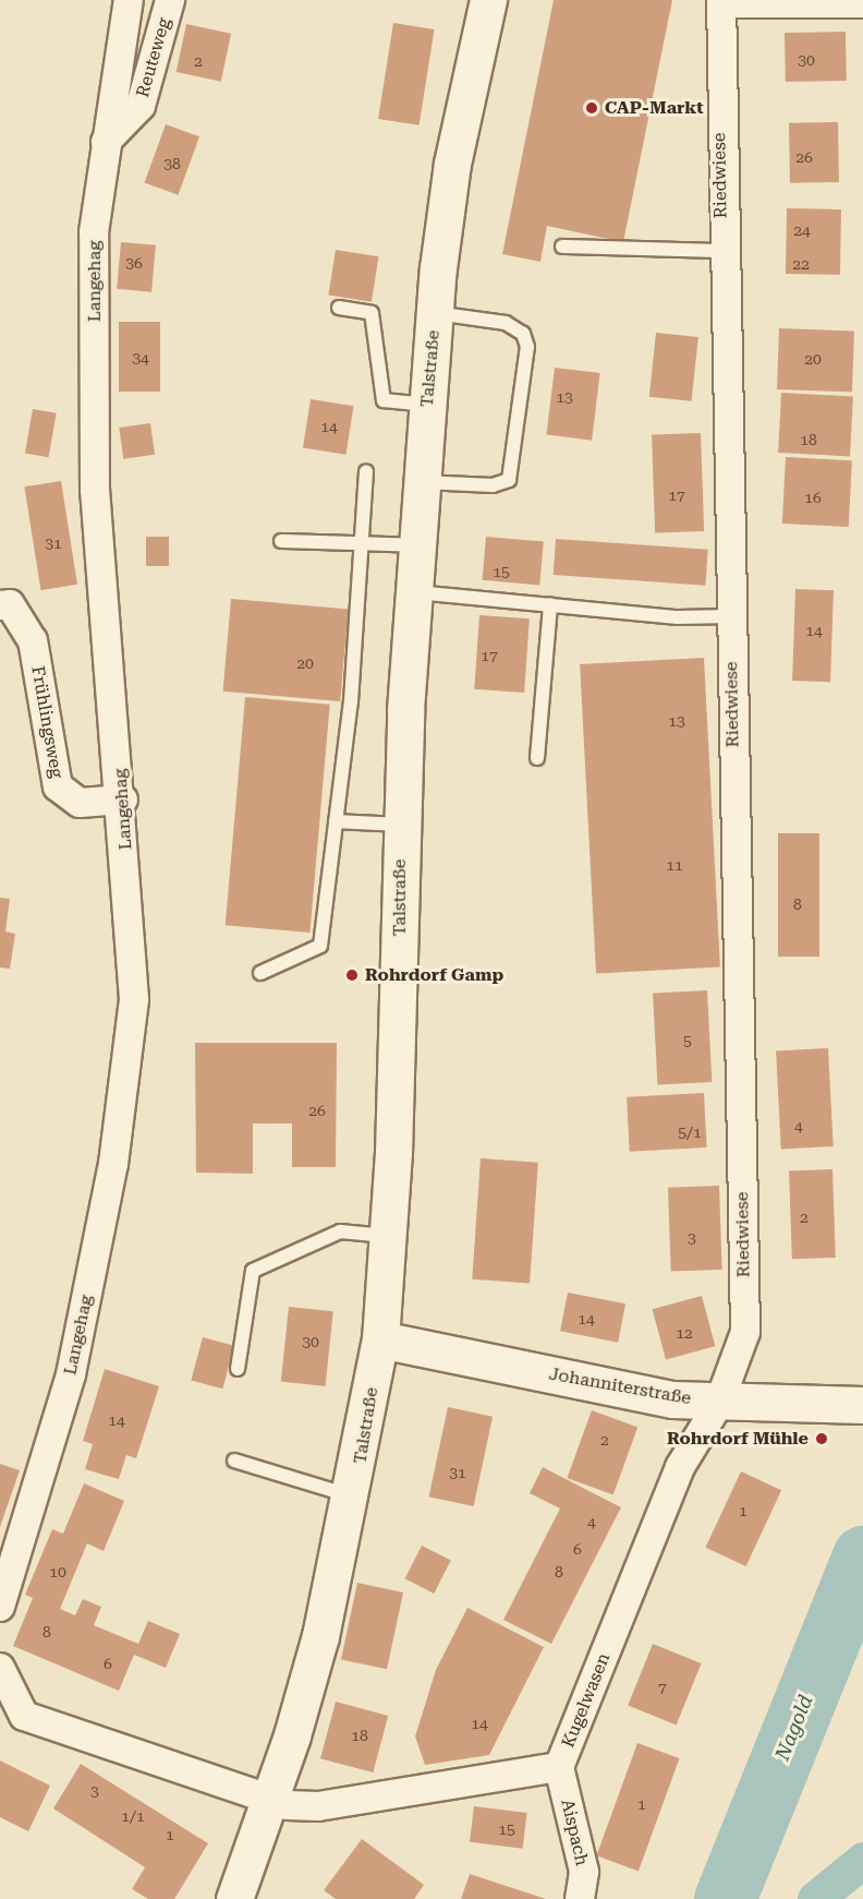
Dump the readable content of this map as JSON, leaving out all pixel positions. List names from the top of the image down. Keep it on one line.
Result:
{"streets":{"main road":["Talstraße","Johanniterstraße"],"street":["Reuteweg","Riedwiese","Langehag","Frühlingsweg","Kugelwasen","Aispach"]},"crossings":[["Reuteweg","Langehag"],["Riedwiese","Johanniterstraße"],["Riedwiese","Kugelwasen"],["Langehag","Frühlingsweg"],["Talstraße","Johanniterstraße"],["Talstraße","Kugelwasen"],["Johanniterstraße","Kugelwasen"],["Kugelwasen","Aispach"]],"water":["Nagold"],"places":["CAP-Markt","Rohrdorf Gamp","Rohrdorf Mühle"],"house_numbers":["30","2","26","38","24","36","22","34","20","13","14","18","17","16","31","15","14","17","20","13","11","8","5","26","4","5/1","2","3","14","12","30","14","2","31","1","4","6","10","8","8","6","7","14","18","3","1","1/1","15","1"]}
